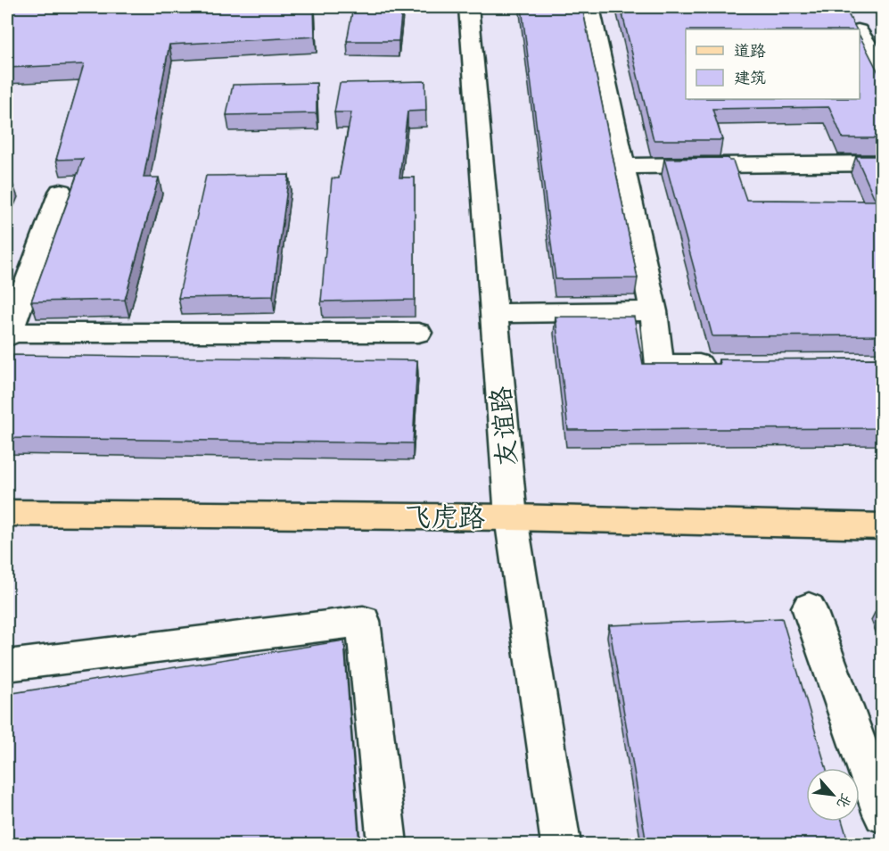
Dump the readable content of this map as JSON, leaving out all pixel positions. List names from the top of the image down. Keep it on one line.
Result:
{"streets":{"main road":["飞虎路"],"street":["友谊路"]},"crossings":[["友谊路","飞虎路"]],"legend":["道路","建筑"],"north":"bottom right"}
